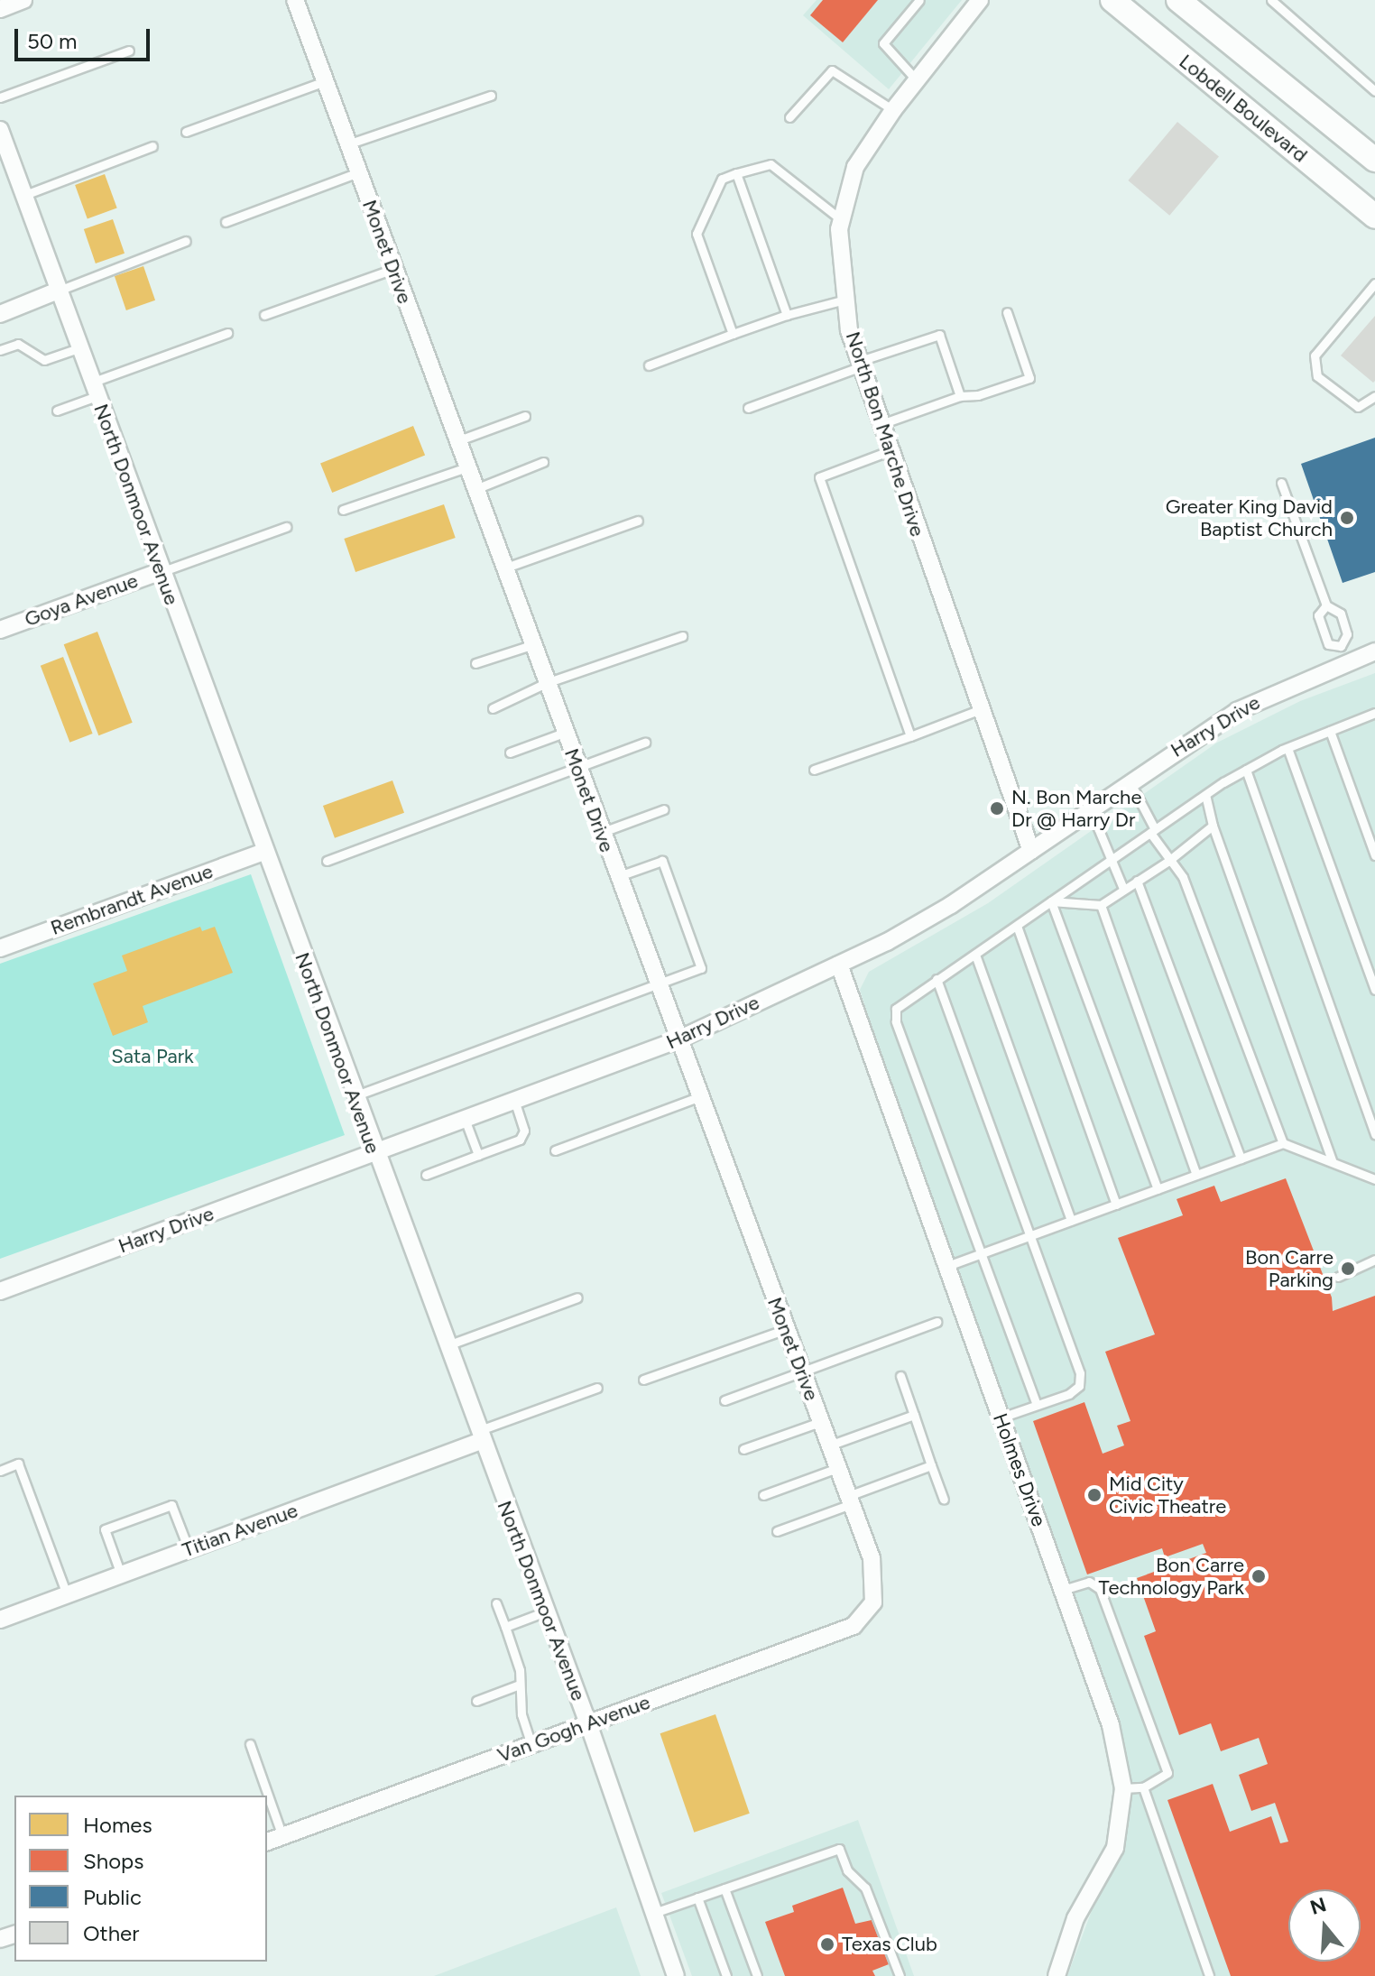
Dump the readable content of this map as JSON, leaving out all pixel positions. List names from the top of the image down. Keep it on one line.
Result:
{"streets":{"main road":["Lobdell Boulevard"],"street":["Monet Drive","North Bon Marche Drive","North Donmoor Avenue","Goya Avenue","Harry Drive","Rembrandt Avenue","Holmes Drive","Titian Avenue","Van Gogh Avenue"]},"crossings":[["Monet Drive","Harry Drive"],["Monet Drive","Van Gogh Avenue"],["North Bon Marche Drive","Harry Drive"],["North Donmoor Avenue","Goya Avenue"],["North Donmoor Avenue","Harry Drive"],["North Donmoor Avenue","Rembrandt Avenue"],["North Donmoor Avenue","Titian Avenue"],["North Donmoor Avenue","Van Gogh Avenue"],["Harry Drive","Holmes Drive"]],"parks":["Sata Park"],"places":["Greater King David Baptist Church","N. Bon Marche Dr @ Harry Dr","Bon Carre Parking","Mid City Civic Theatre","Bon Carre Technology Park","Texas Club"],"legend":["Homes","Shops","Public","Other"],"scale_bar":"50 m","north":"top"}
